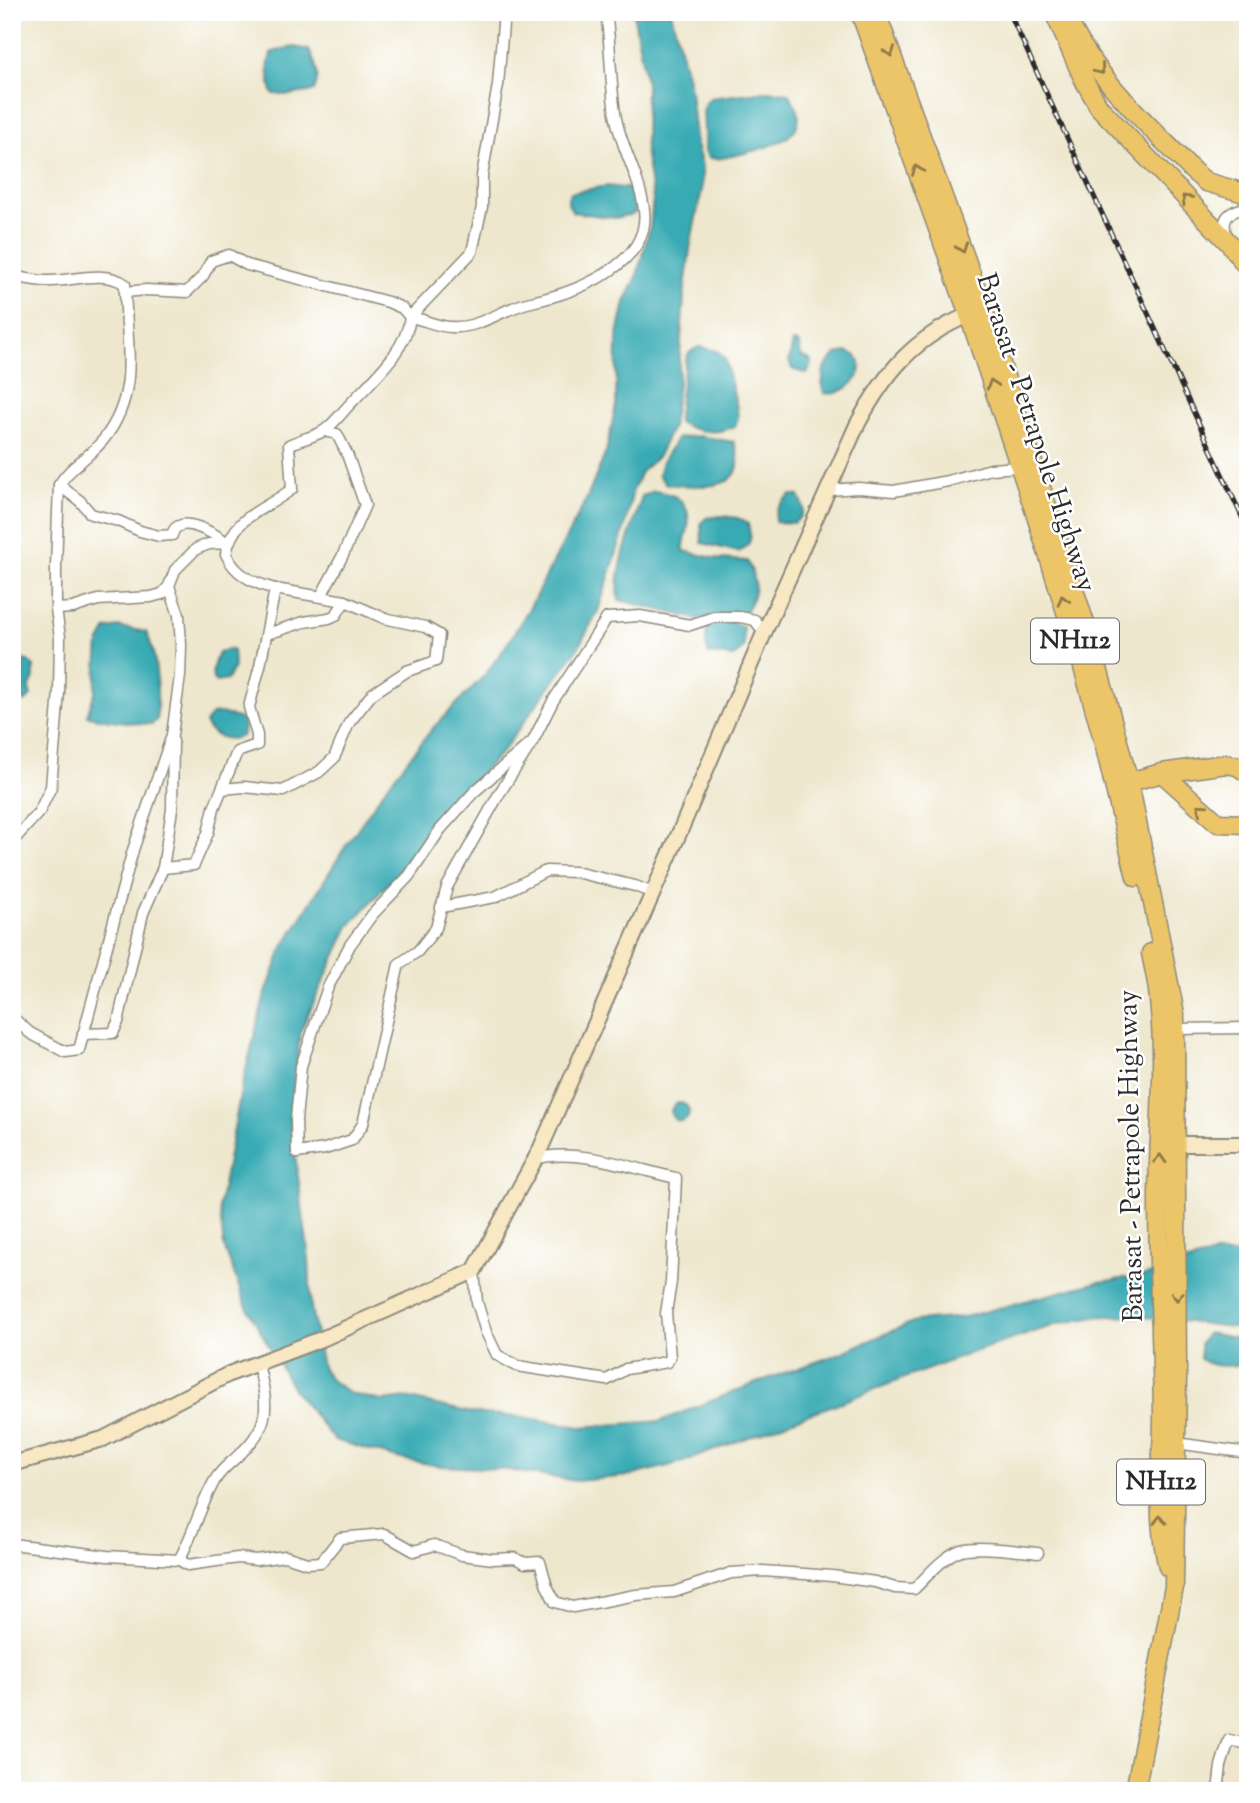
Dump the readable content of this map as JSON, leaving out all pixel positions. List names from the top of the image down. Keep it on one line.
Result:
{"streets":{"highway":["Barasat - Petrapole Highway","NH112"]}}
